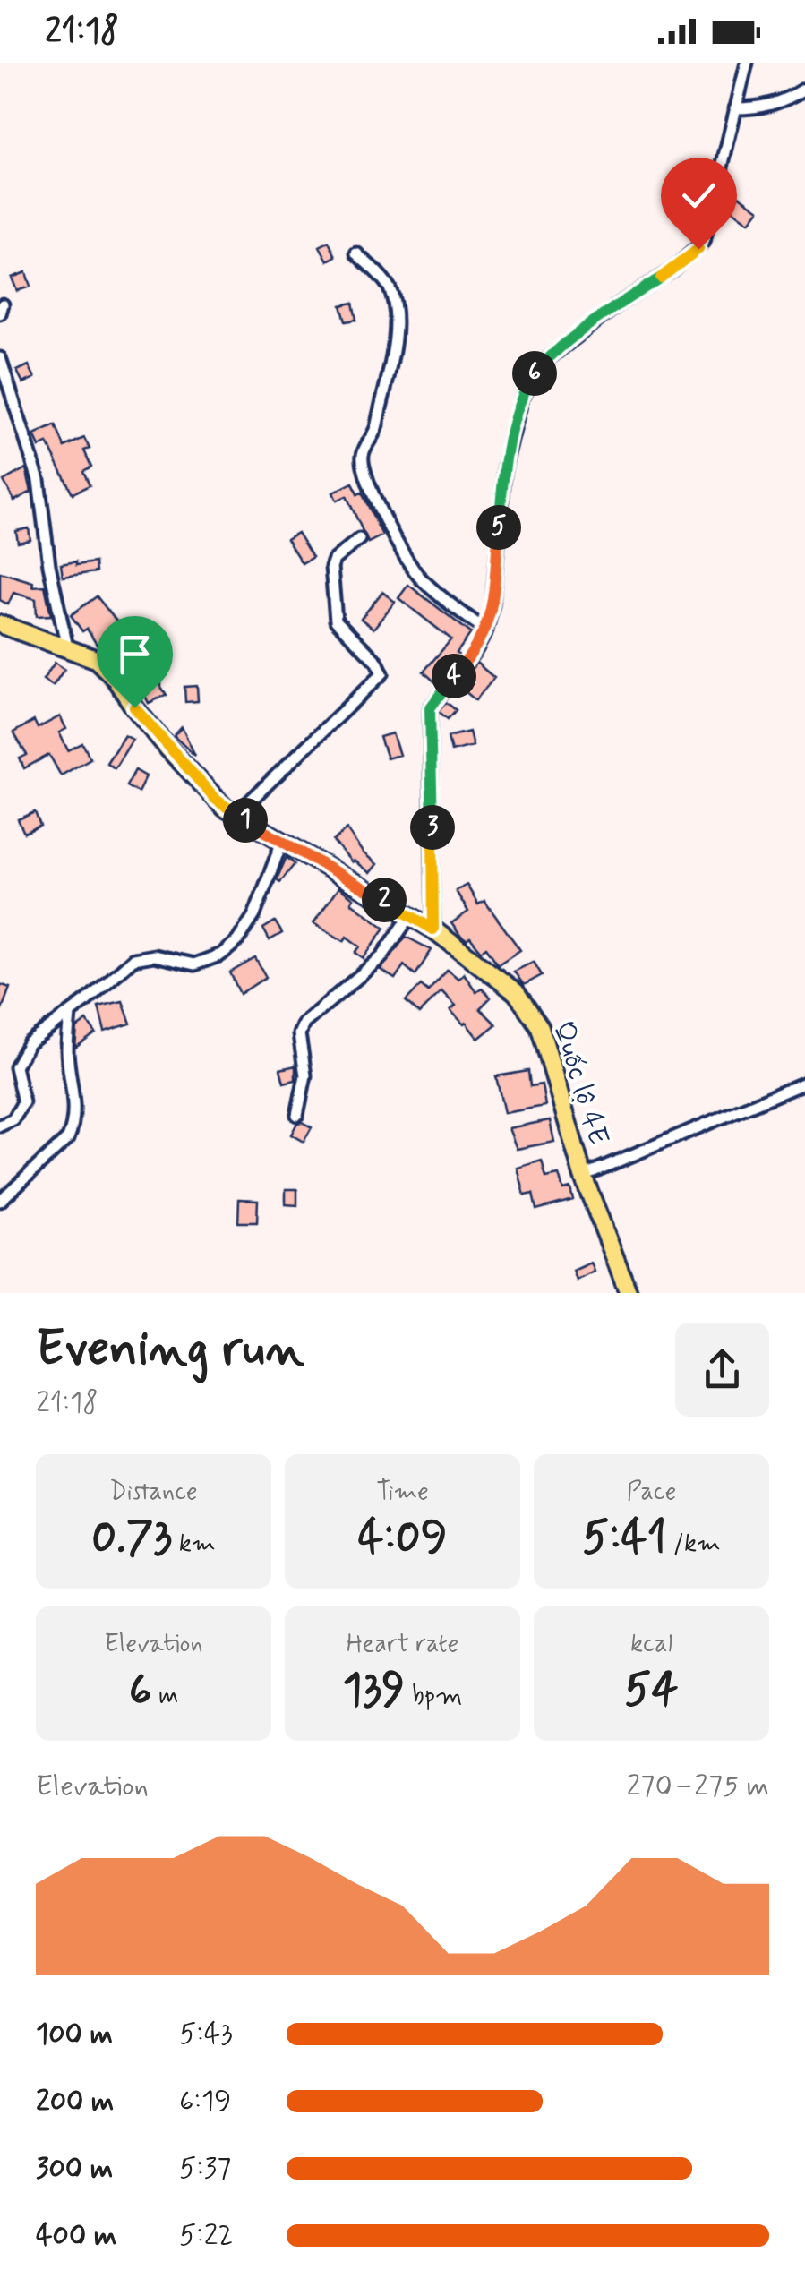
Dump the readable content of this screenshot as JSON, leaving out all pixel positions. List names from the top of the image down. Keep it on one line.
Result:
{"streets":{"main road":["Quốc lộ 4E"]},"page":{"status":"21:18","pins":["6","5","4","1","3","2"],"heading":["Evening run","21:18"],"stats":[["Distance","0.73 km"],["Time","4:09"],["Pace","5:41 /km"],["Elevation","6 m"],["Heart rate","139 bpm"],["kcal","54"]],"chart":["Elevation","270–275 m"],"list":[{"name":"100 m","note":"5:43"},{"name":"200 m","note":"6:19"},{"name":"300 m","note":"5:37"},{"name":"400 m","note":"5:22"}]}}
